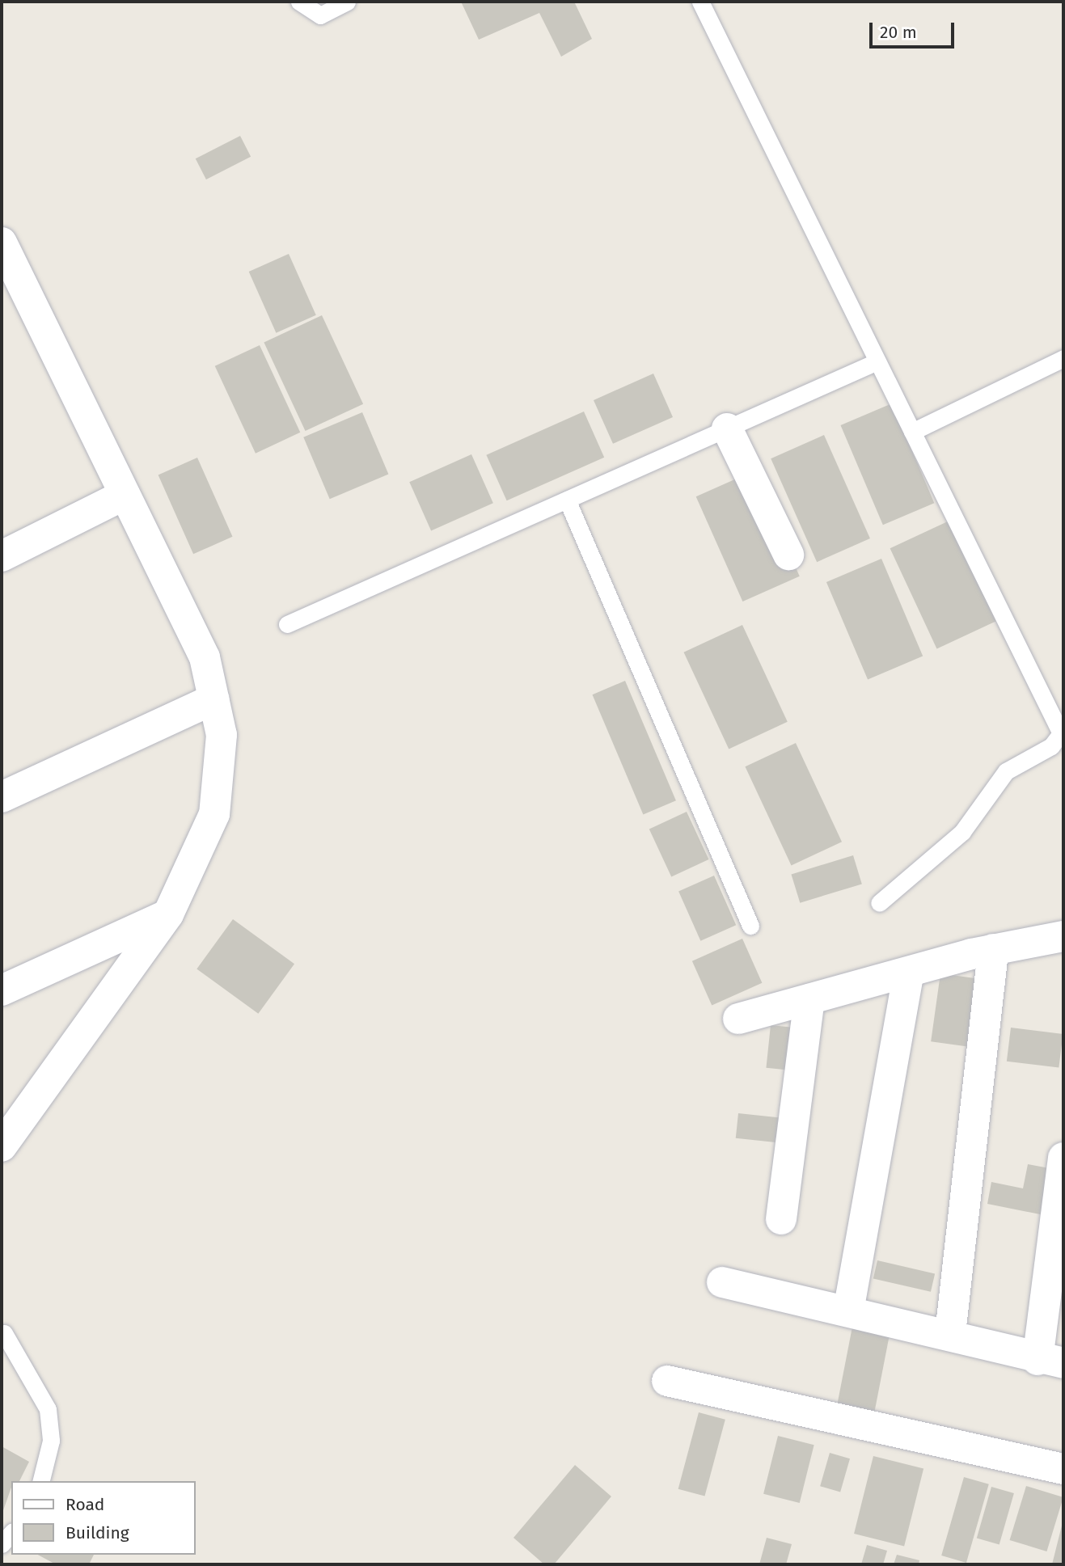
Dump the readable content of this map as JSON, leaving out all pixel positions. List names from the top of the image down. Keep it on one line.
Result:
{"legend":["Road","Building"],"scale_bar":"20 m"}
